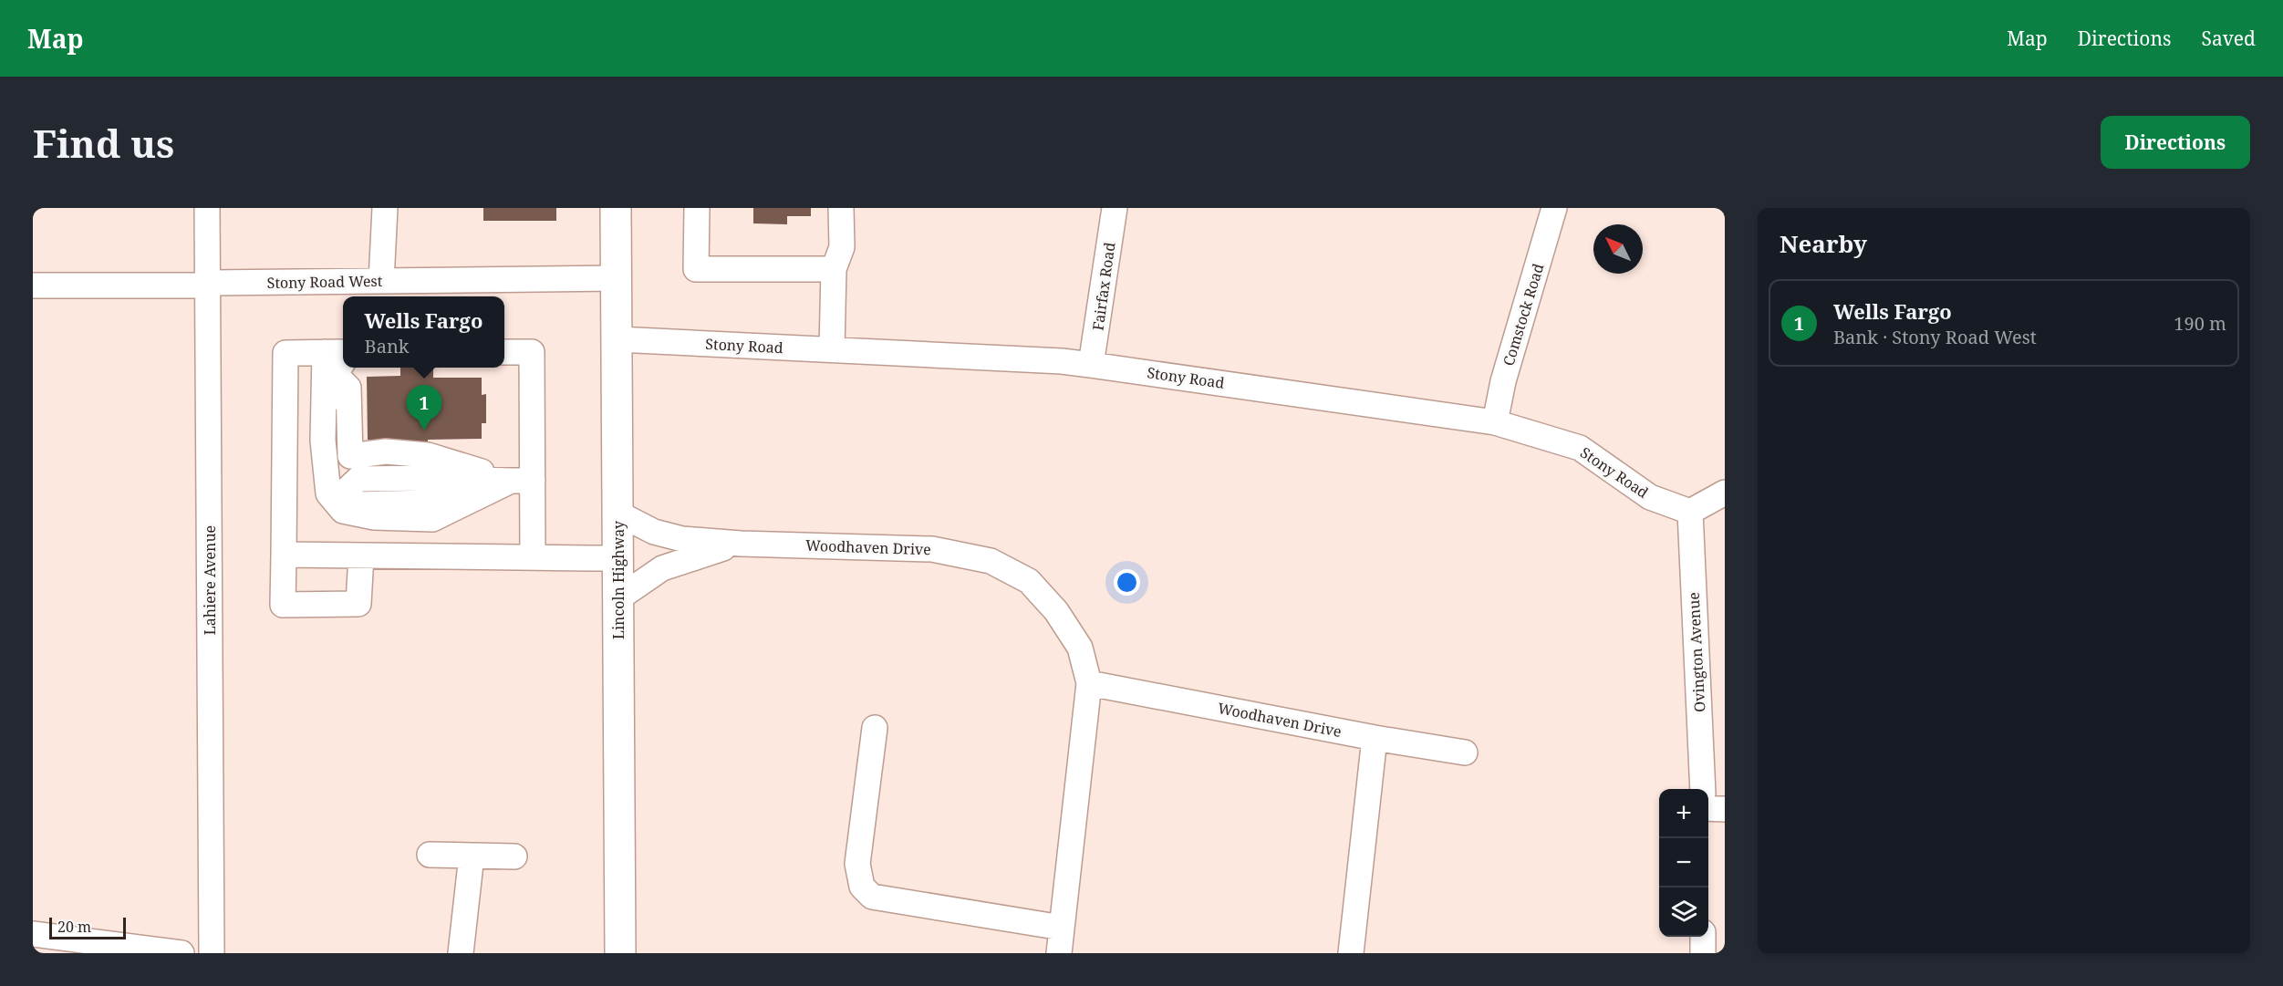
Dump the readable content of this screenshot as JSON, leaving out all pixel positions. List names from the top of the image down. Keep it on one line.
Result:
{"streets":{"main road":["Lincoln Highway"],"street":["Stony Road West","Fairfax Road","Comstock Road","Stony Road","Woodhaven Drive","Lahiere Avenue","Ovington Avenue"]},"crossings":[["Stony Road West","Lahiere Avenue"],["Stony Road West","Lincoln Highway"],["Fairfax Road","Stony Road"],["Comstock Road","Stony Road"],["Stony Road","Lincoln Highway"],["Stony Road","Ovington Avenue"],["Woodhaven Drive","Lincoln Highway"]],"scale_bar":"20 m","north":"top left","page":{"header":"Map","nav":["Map","Directions","Saved"],"buttons":"Directions","title":"Find us","heading":"Nearby","list":[{"mark":"1","name":"Wells Fargo","note":"Bank · Stony Road West","value":"190 m"}],"popup":["Wells Fargo","Bank"],"pins":"1","map_buttons":["+","−"],"scale":"20 m"}}
